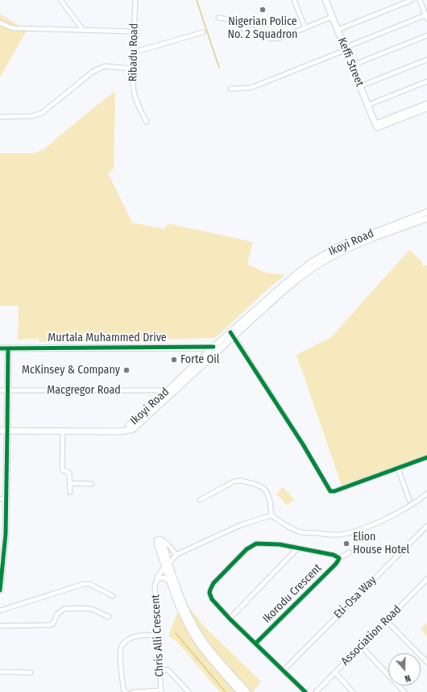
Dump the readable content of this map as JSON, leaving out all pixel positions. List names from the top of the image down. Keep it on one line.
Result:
{"streets":{"main road":["Keffi Street","Ikoyi Road","Murtala Muhammed Drive"],"street":["Ribadu Road","Macgregor Road","Ikorodu Crescent","Eti-Osa Way","Chris Alli Crescent","Association Road"]},"crossings":[["Ikoyi Road","Murtala Muhammed Drive"],["Ikoyi Road","Macgregor Road"]],"places":["Nigerian Police No. 2 Squadron","Forte Oil","McKinsey & Company","Elion House Hotel"],"north":"bottom"}
